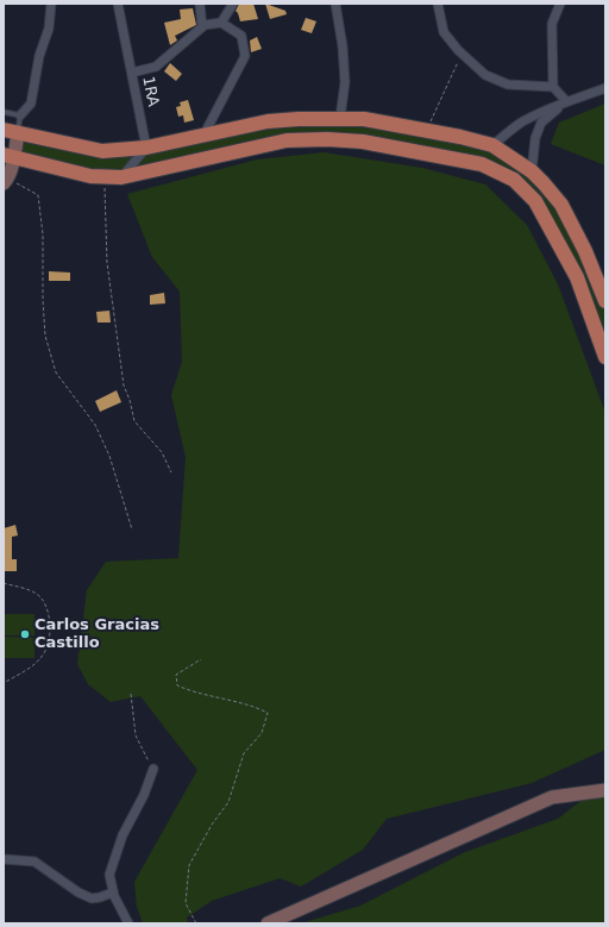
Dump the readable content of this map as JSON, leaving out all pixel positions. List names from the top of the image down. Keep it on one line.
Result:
{"streets":{"street":["1RA"]},"places":["Carlos Gracias Castillo"]}
